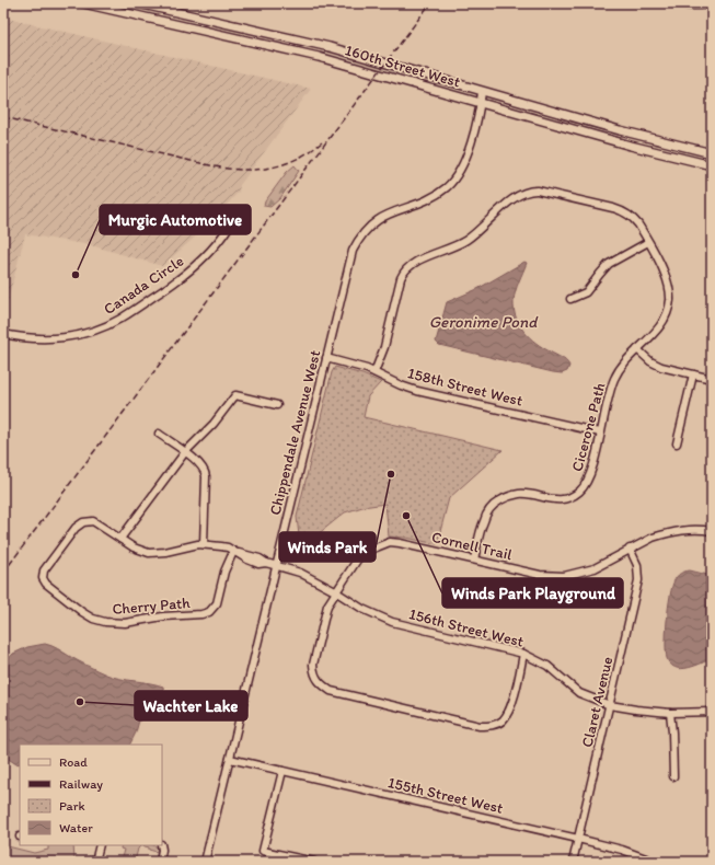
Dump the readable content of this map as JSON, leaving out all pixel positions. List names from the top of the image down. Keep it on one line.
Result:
{"streets":{"main road":["160th Street West"],"street":["Canada Circle","158th Street West","Cicerone Path","Chippendale Avenue West","Cornell Trail","Cherry Path","156th Street West","Claret Avenue","155th Street West"]},"crossings":[["160th Street West","Chippendale Avenue West"],["158th Street West","Cicerone Path"],["158th Street West","Chippendale Avenue West"],["Cicerone Path","Cornell Trail"],["Chippendale Avenue West","156th Street West"],["Chippendale Avenue West","155th Street West"],["Cornell Trail","156th Street West"],["Cornell Trail","Claret Avenue"],["Cherry Path","156th Street West"],["156th Street West","Claret Avenue"],["Claret Avenue","155th Street West"]],"water":["Geronime Pond"],"places":["Murgic Automotive","Winds Park","Winds Park Playground","Wachter Lake"],"legend":["Road","Railway","Park","Water"]}
